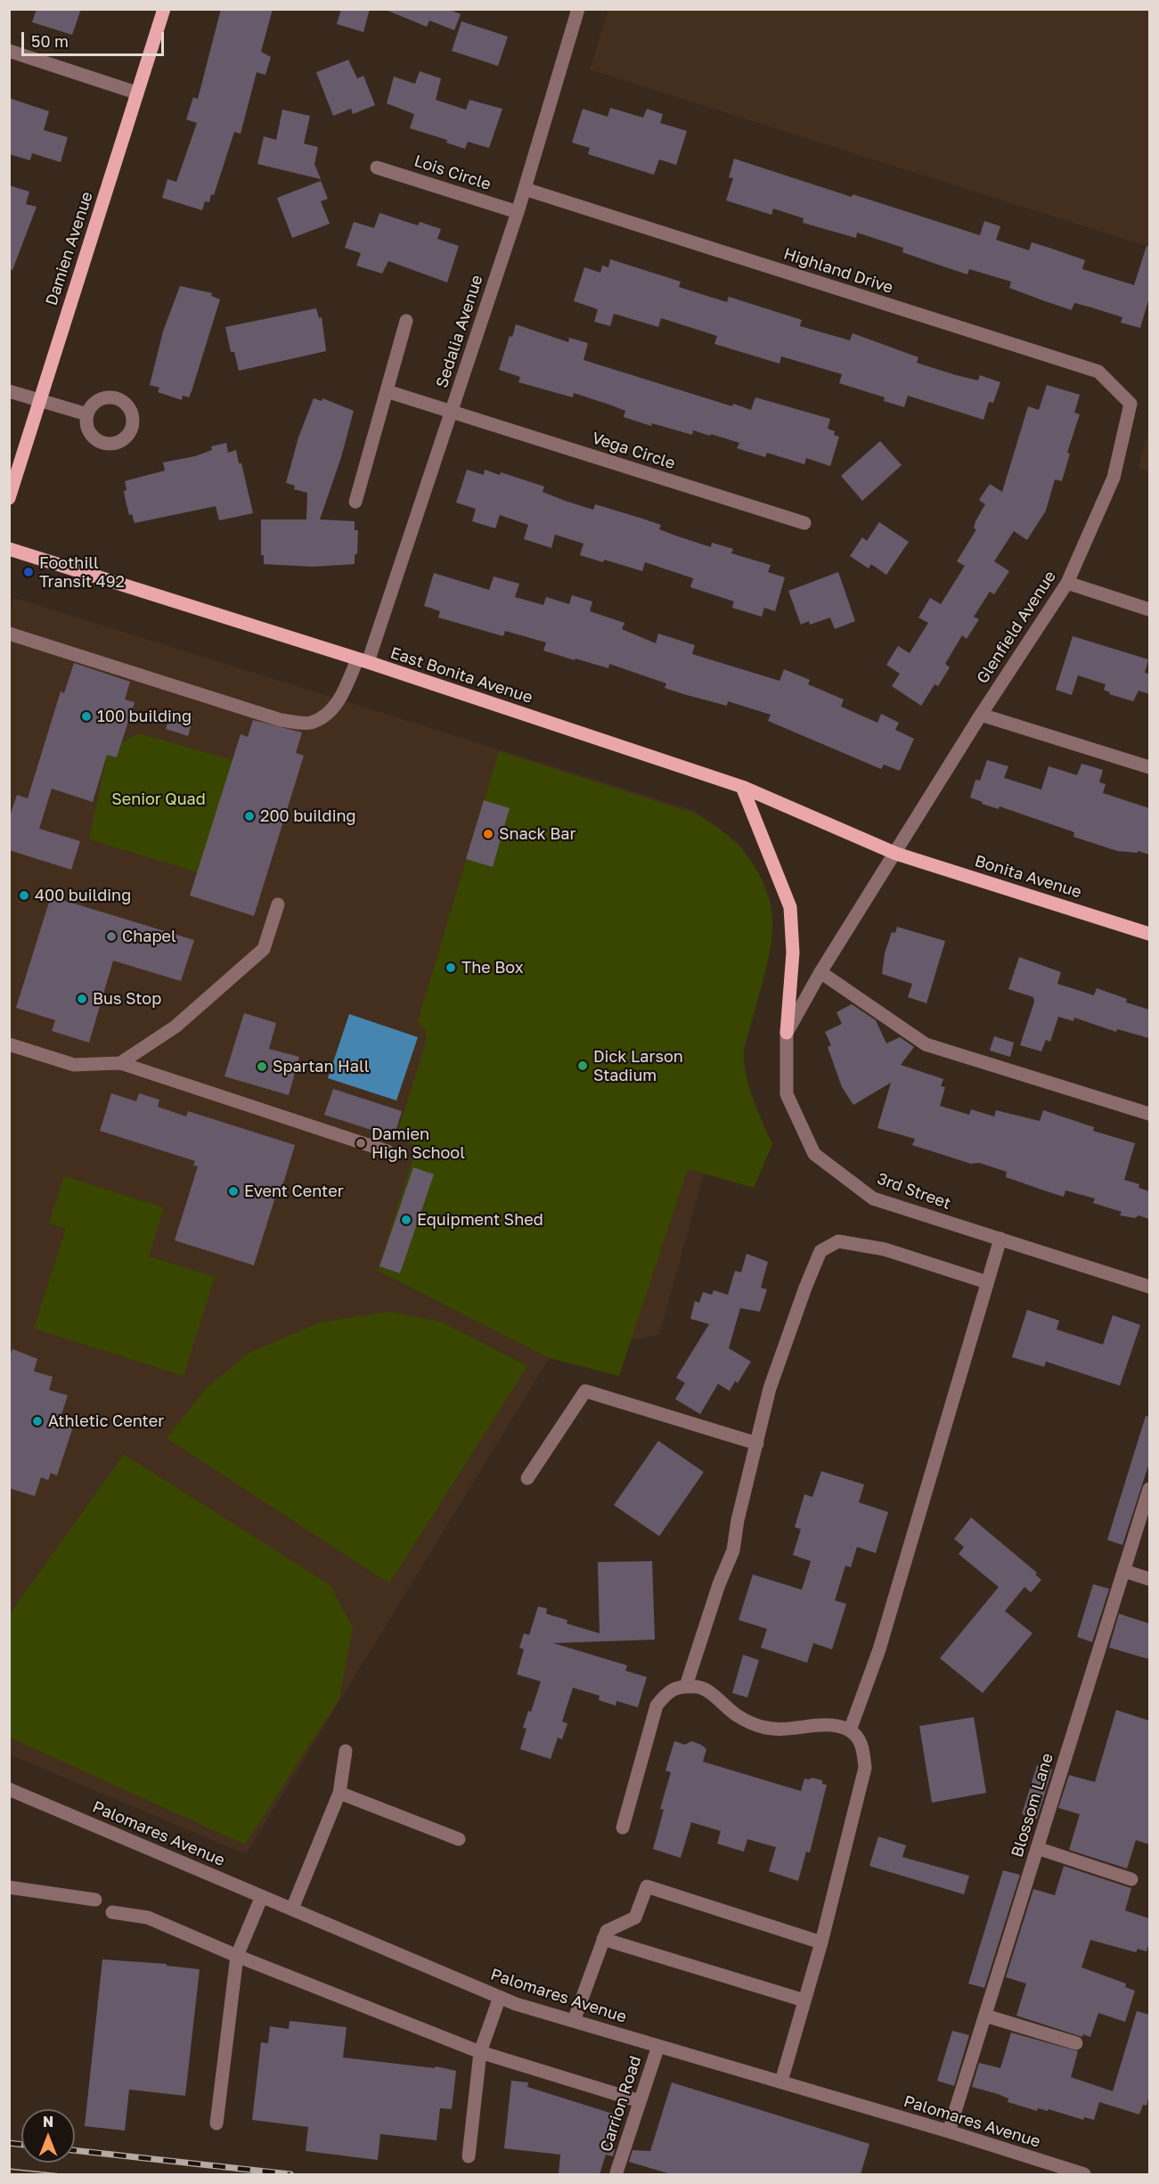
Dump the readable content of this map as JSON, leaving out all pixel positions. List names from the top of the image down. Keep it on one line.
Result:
{"streets":{"main road":["Damien Avenue","East Bonita Avenue","Bonita Avenue"],"street":["Lois Circle","Highland Drive","Sedalia Avenue","Vega Circle","Glenfield Avenue","3rd Street","Blossom Lane","Palomares Avenue","Carrion Road"]},"crossings":[["Lois Circle","Sedalia Avenue"],["Highland Drive","Sedalia Avenue"],["Highland Drive","Glenfield Avenue"],["Sedalia Avenue","Vega Circle"],["Sedalia Avenue","East Bonita Avenue"],["Glenfield Avenue","East Bonita Avenue"],["Glenfield Avenue","Bonita Avenue"],["Glenfield Avenue","3rd Street"],["East Bonita Avenue","Bonita Avenue"],["East Bonita Avenue","3rd Street"],["Bonita Avenue","3rd Street"],["Blossom Lane","Palomares Avenue"],["Palomares Avenue","Carrion Road"]],"parks":["Senior Quad"],"places":["Foothill Transit 492","100 building","200 building","Snack Bar","400 building","Chapel","The Box","Bus Stop","Dick Larson Stadium","Spartan Hall","Damien High School","Event Center","Equipment Shed","Athletic Center"],"scale_bar":"50 m","north":"top"}
